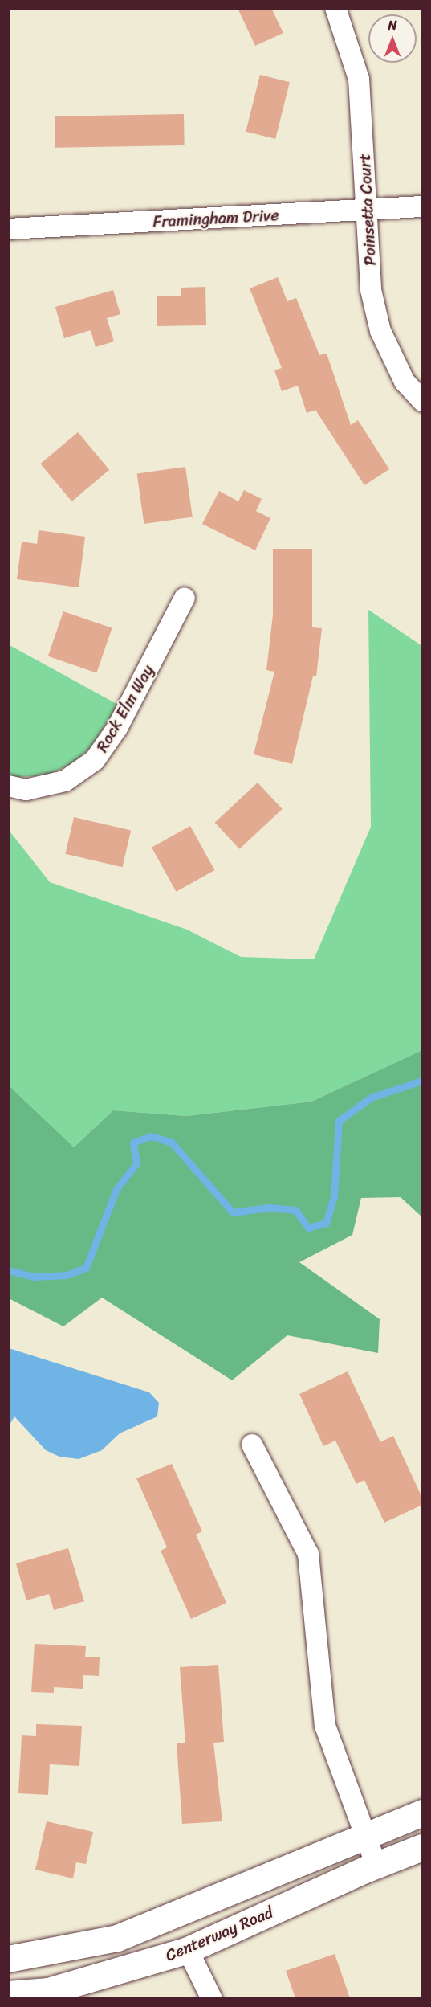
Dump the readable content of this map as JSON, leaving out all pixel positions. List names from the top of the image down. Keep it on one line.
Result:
{"streets":{"street":["Poinsetta Court","Framingham Drive","Rock Elm Way","Centerway Road"]},"crossings":[["Poinsetta Court","Framingham Drive"]],"north":"top"}
